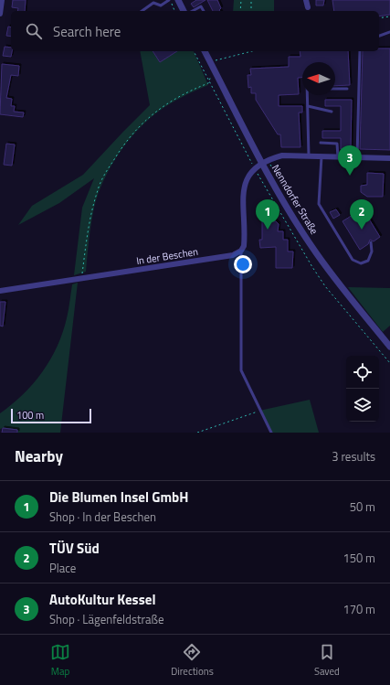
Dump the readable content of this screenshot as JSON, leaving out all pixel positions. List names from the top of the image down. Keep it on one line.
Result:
{"streets":{"street":["Nenndorfer Straße","In der Beschen"]},"scale_bar":"100 m","north":"left","page":{"search":"Search here","pins":["3","1","2"],"scale":"100 m","heading":["Nearby","3 results"],"list":[{"mark":"1","name":"Die Blumen Insel GmbH","note":"Shop · In der Beschen","value":"50 m"},{"mark":"2","name":"TÜV Süd","note":"Place","value":"150 m"},{"mark":"3","name":"AutoKultur Kessel","note":"Shop · Lägenfeldstraße","value":"170 m"}],"nav":["Map","Directions","Saved"]}}
